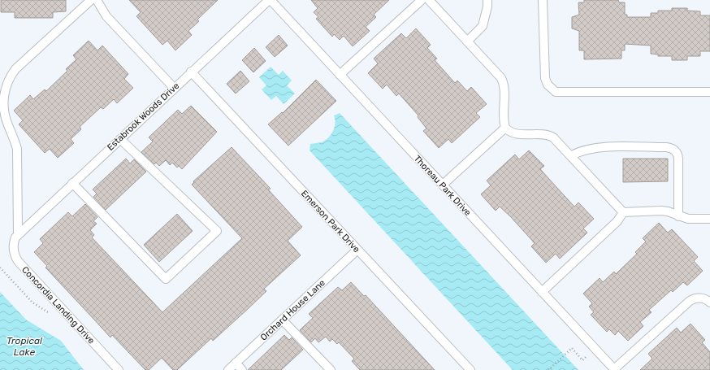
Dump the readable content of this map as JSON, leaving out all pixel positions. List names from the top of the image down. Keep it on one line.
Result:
{"streets":{"lane":["Estabrook Woods Drive","Thoreau Park Drive","Emerson Park Drive","Concordia Landing Drive","Orchard House Lane"]},"crossings":[["Estabrook Woods Drive","Thoreau Park Drive"],["Estabrook Woods Drive","Emerson Park Drive"],["Estabrook Woods Drive","Concordia Landing Drive"],["Emerson Park Drive","Orchard House Lane"]],"water":["Tropical Lake"]}
